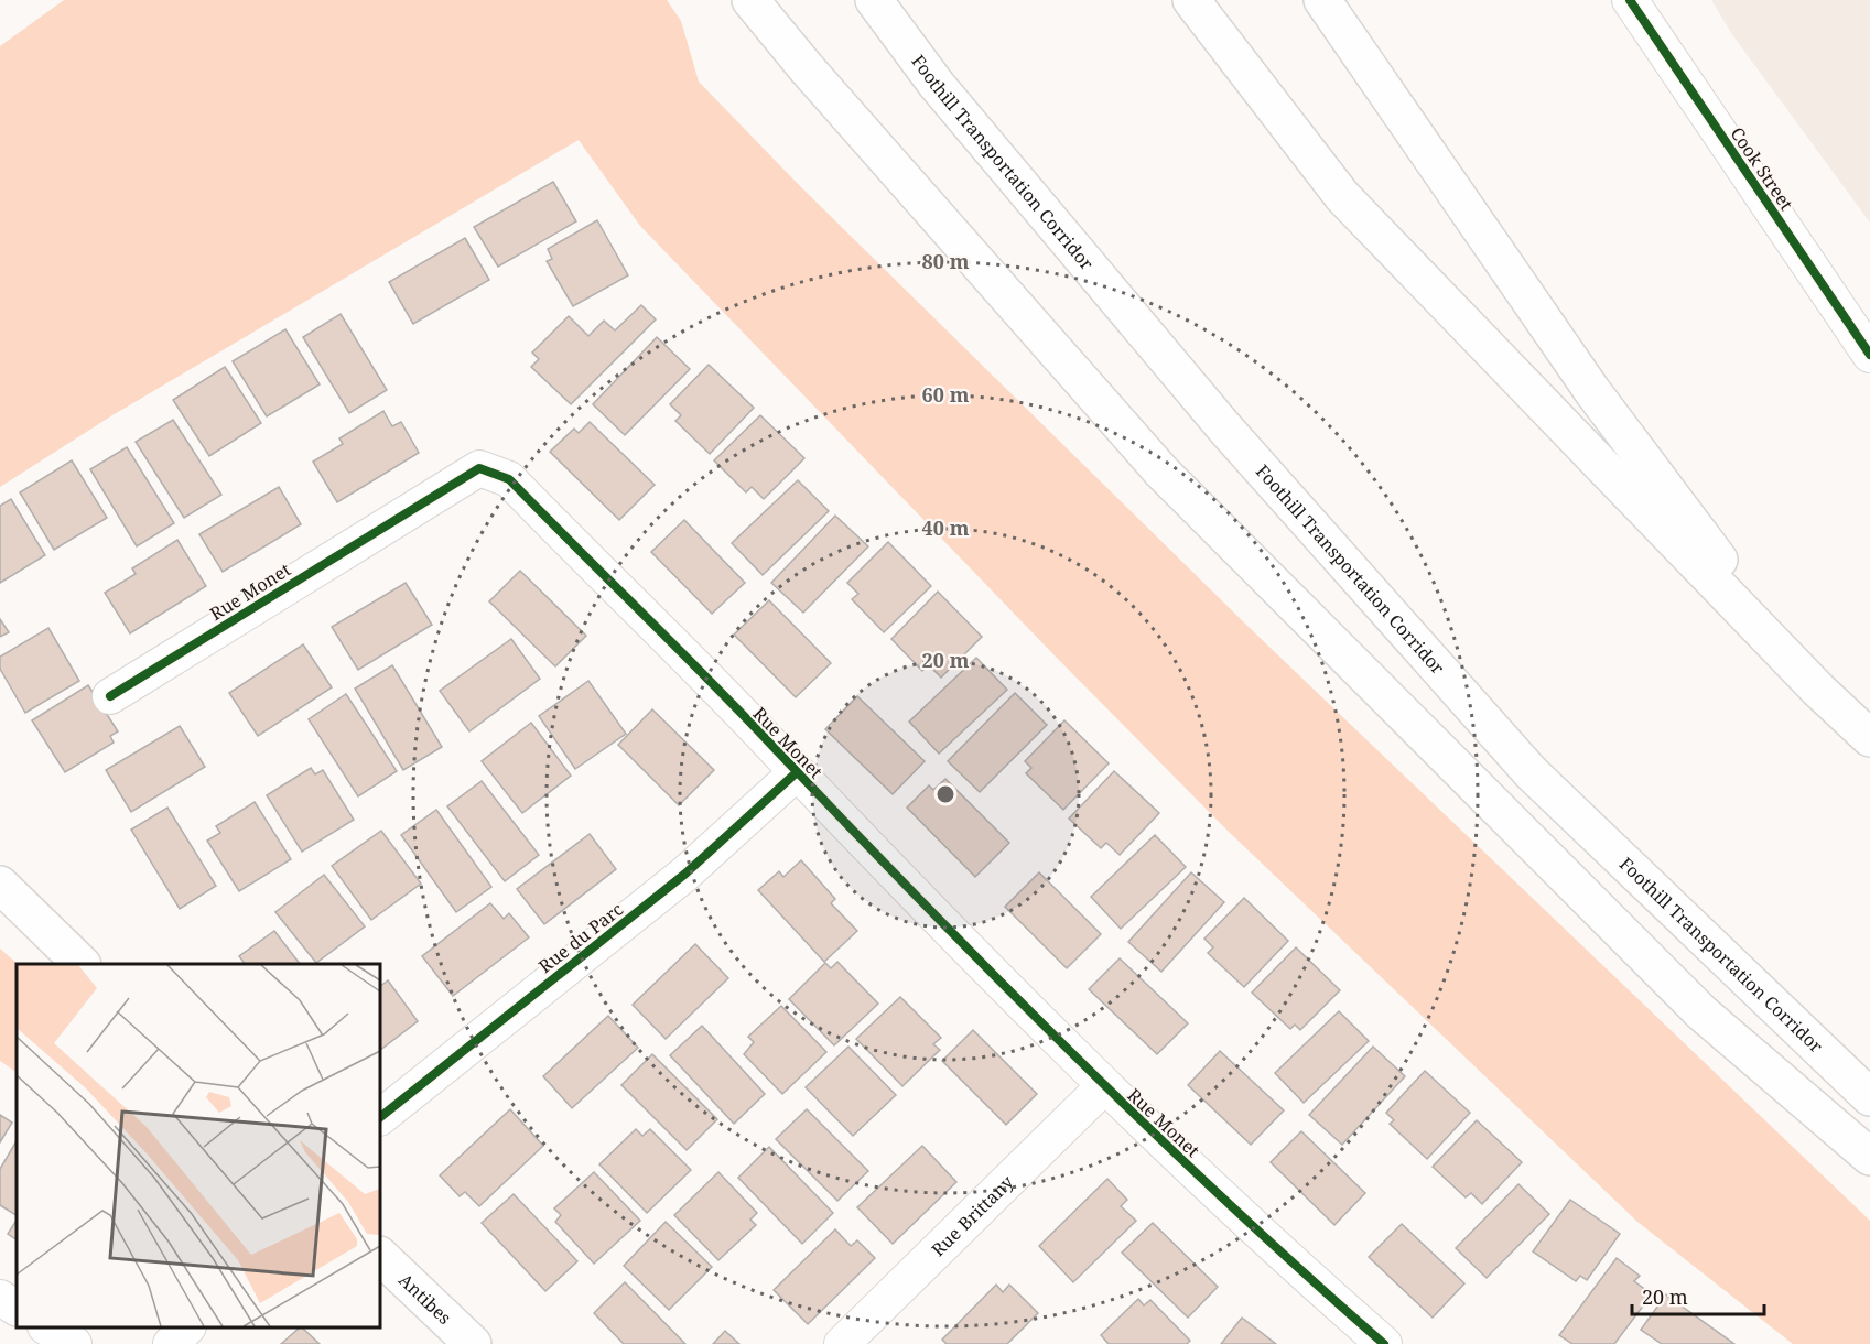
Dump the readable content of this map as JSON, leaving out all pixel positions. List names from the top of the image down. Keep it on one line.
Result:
{"streets":{"main road":["Foothill Transportation Corridor","Antibes"],"street":["Cook Street","Rue Monet","Rue du Parc","Rue Brittany"]},"crossings":[["Rue Monet","Rue du Parc"],["Rue Monet","Rue Brittany"]],"scale_bar":"20 m","rings":["80 m","60 m","40 m","20 m"]}
